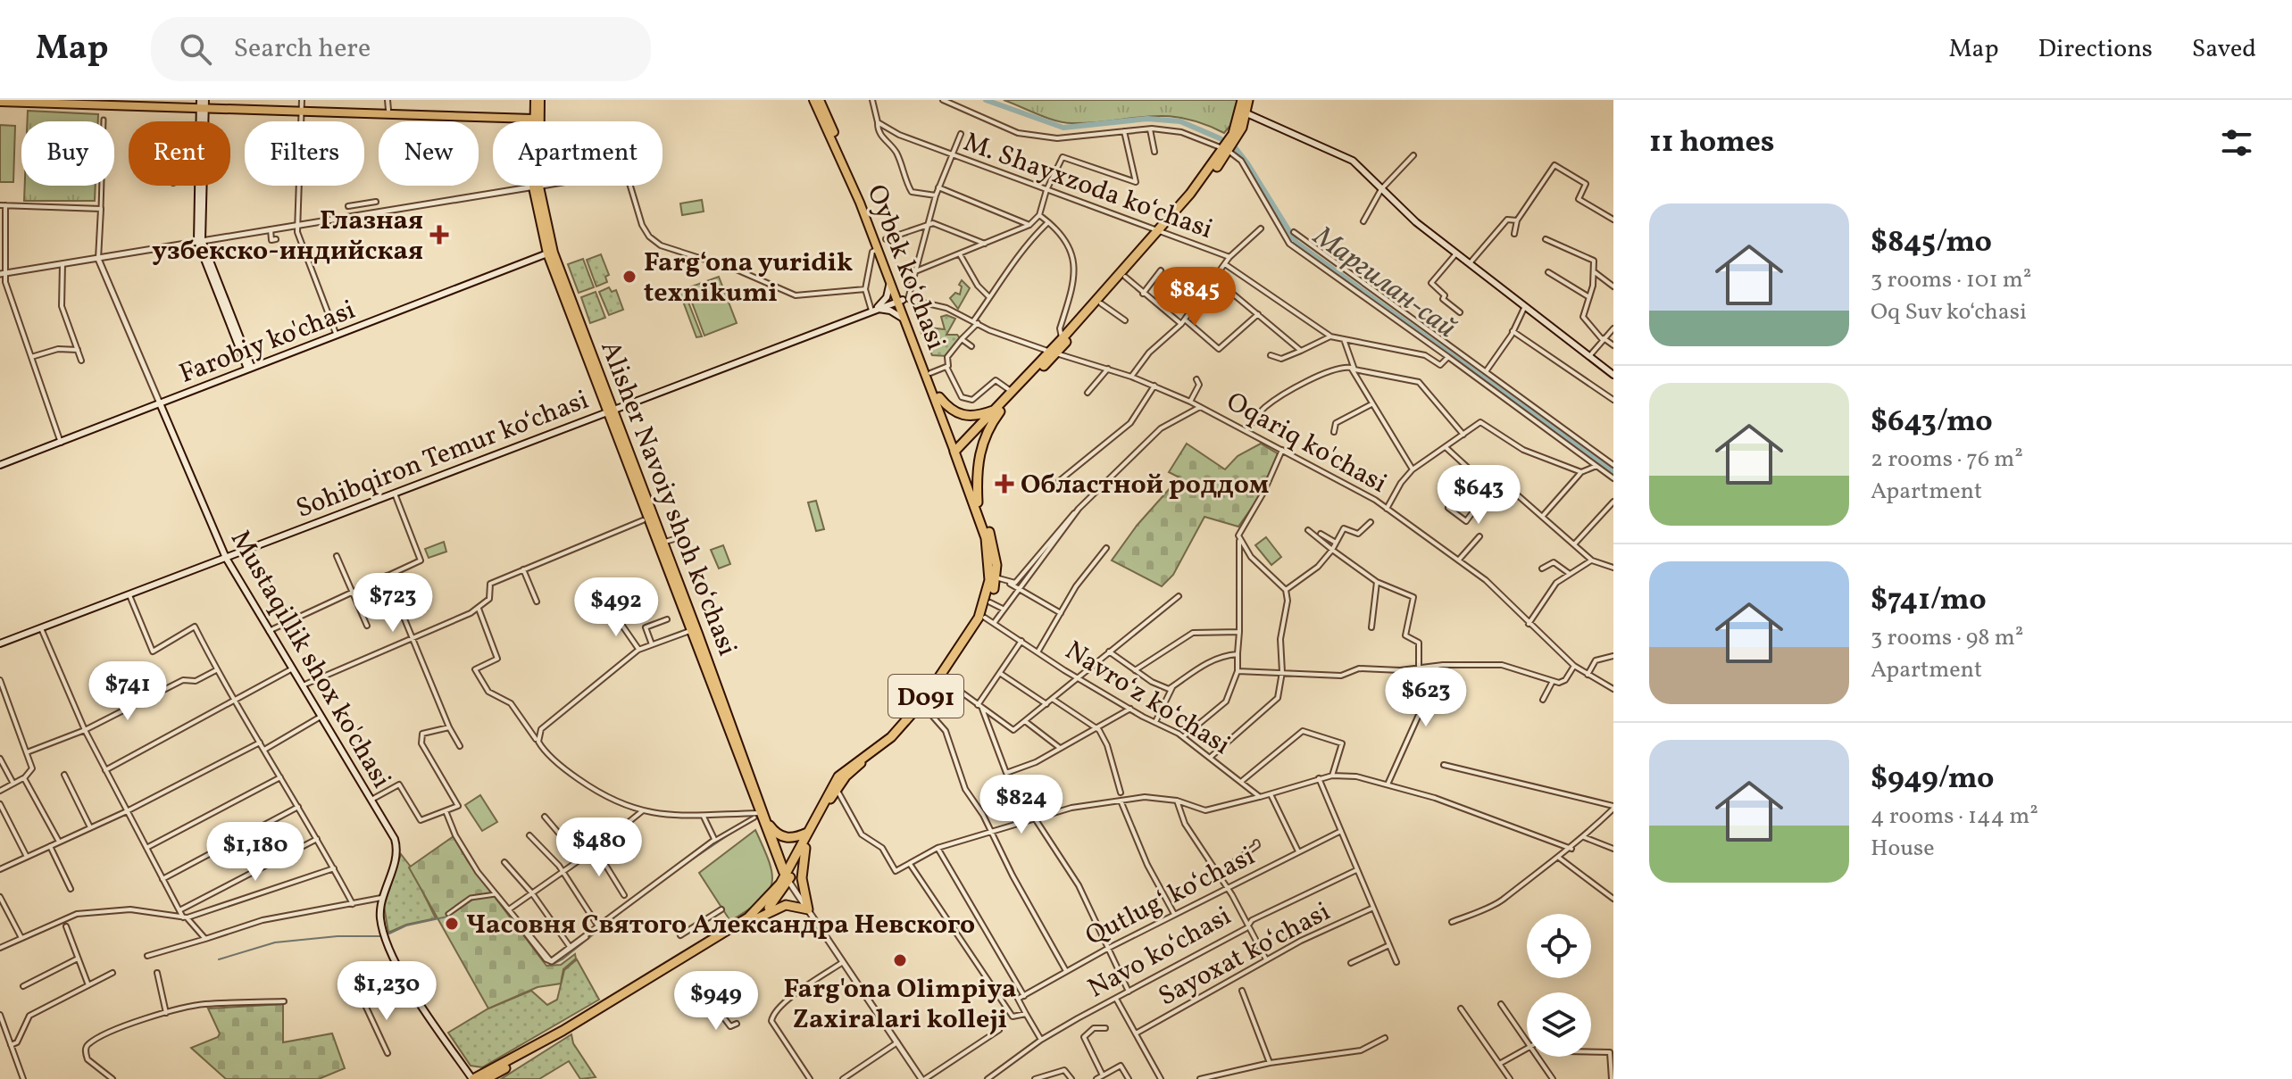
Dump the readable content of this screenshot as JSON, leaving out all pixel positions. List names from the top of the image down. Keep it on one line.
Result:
{"streets":{"highway":["D091"],"main road":["Oybek ko‘chasi","Farobiy ko'chasi","Sohibqiron Temur koʻchasi","Alisher Navoiy shoh koʻchasi","Mustaqillik shox ko'chasi"],"street":["M. Shayxzoda koʻchasi","Oqariq ko'chasi","Navroʻz koʻchasi","Qutlugʻ koʻchasi","Navo koʻchasi","Sayoxat koʻchasi"]},"crossings":[["M. Shayxzoda koʻchasi","D091"],["Oybek ko‘chasi","Oqariq ko'chasi"],["Oybek ko‘chasi","Sohibqiron Temur koʻchasi"],["Oybek ko‘chasi","D091"],["Farobiy ko'chasi","Alisher Navoiy shoh koʻchasi"],["Farobiy ko'chasi","Mustaqillik shox ko'chasi"],["Oqariq ko'chasi","Sohibqiron Temur koʻchasi"],["Oqariq ko'chasi","D091"],["Sohibqiron Temur koʻchasi","Alisher Navoiy shoh koʻchasi"],["Sohibqiron Temur koʻchasi","Mustaqillik shox ko'chasi"],["Alisher Navoiy shoh koʻchasi","D091"],["Mustaqillik shox ko'chasi","D091"],["D091","Navroʻz koʻchasi"]],"water":["Маргилан-сай"],"places":{"health":["Глазная узбекско-индийская","Областной роддом"],"other":["Farg‘ona yuridik texnikumi","Часовня Святого Александра Невского","Farg'ona Olimpiya Zaxiralari kolleji"]},"page":{"header":"Map","search":"Search here","nav":["Map","Directions","Saved"],"heading":"11 homes","chip":["Buy","Rent","Filters","New","Apartment"],"list":[{"name":"$845/mo","note":"3 rooms · 101 m² · Oq Suv koʻchasi"},{"name":"$643/mo","note":"2 rooms · 76 m² · Apartment"},{"name":"$741/mo","note":"3 rooms · 98 m² · Apartment"},{"name":"$949/mo","note":"4 rooms · 144 m² · House"}],"price":["$845","$643","$723","$492","$741","$623","$824","$480","$1,180","$1,230","$949"]}}
